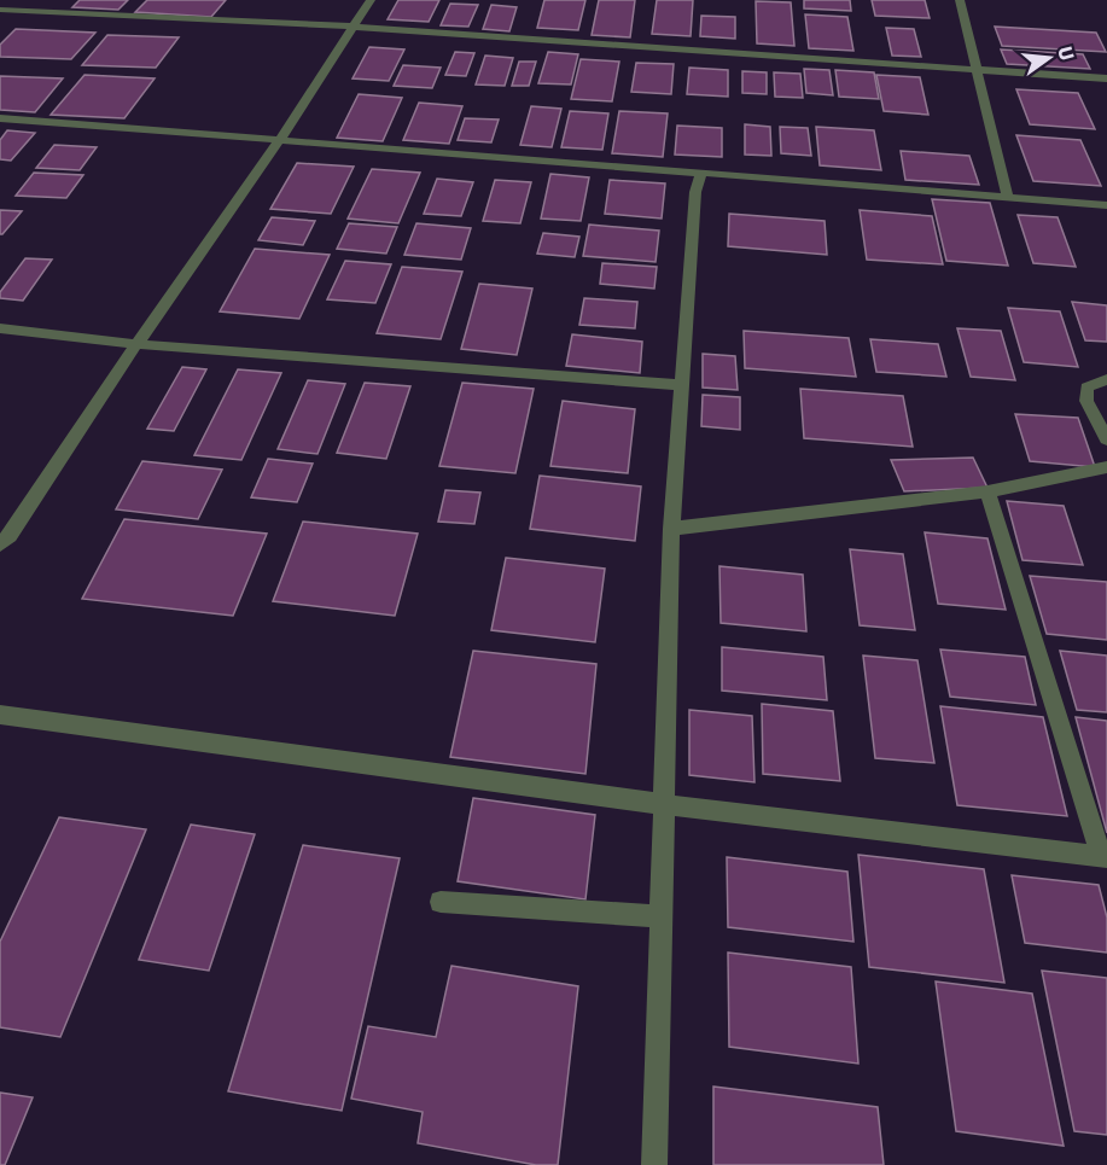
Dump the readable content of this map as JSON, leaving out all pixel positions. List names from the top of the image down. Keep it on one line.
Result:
{"north":"right"}
